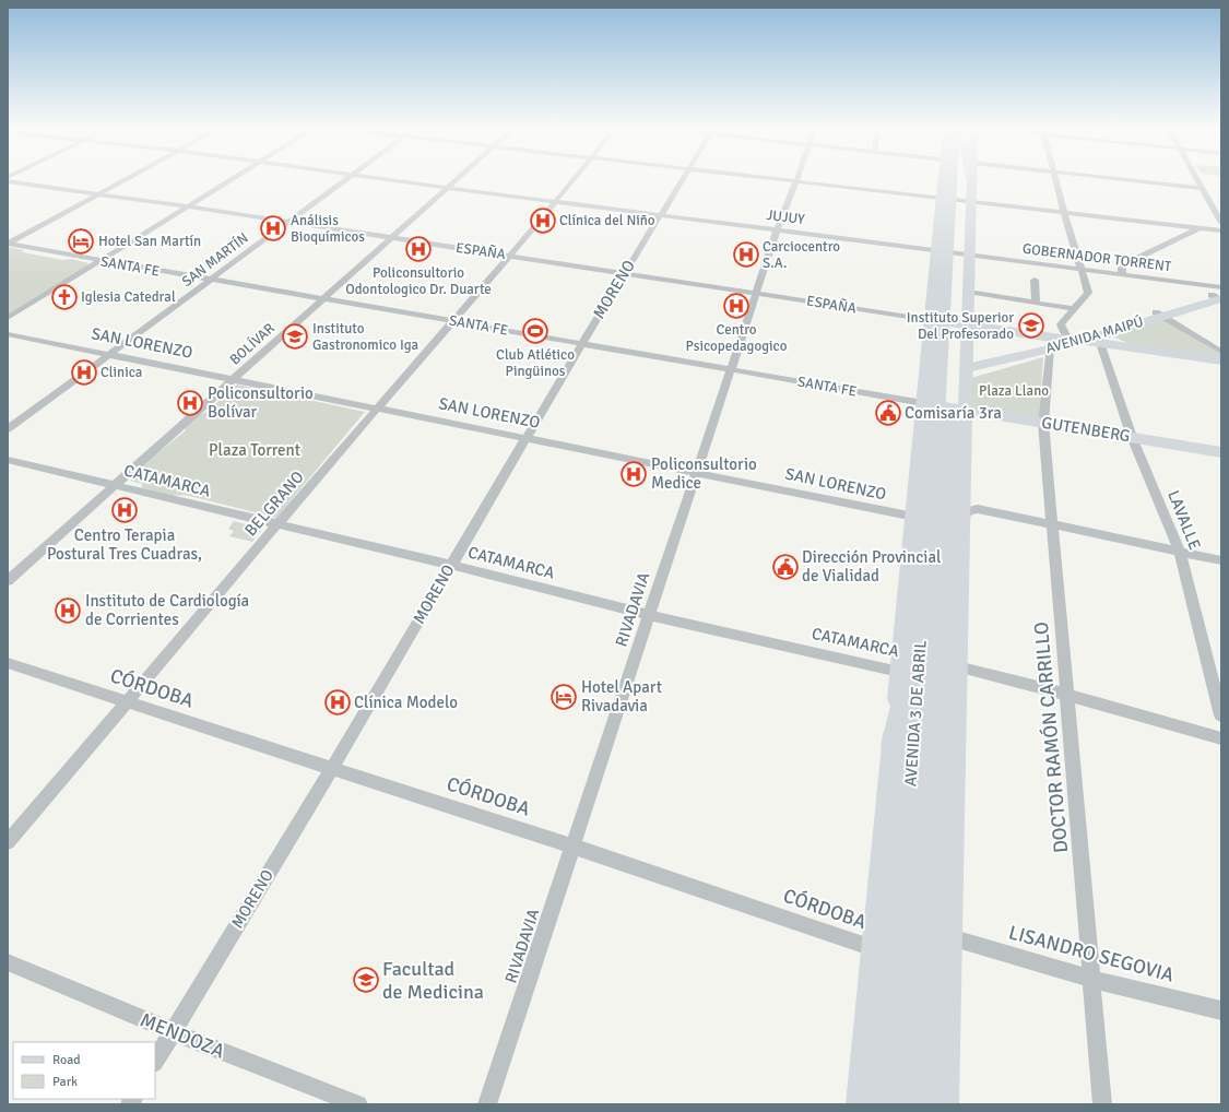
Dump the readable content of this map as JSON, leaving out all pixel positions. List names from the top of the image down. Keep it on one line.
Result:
{"streets":{"highway":["AVENIDA 3 DE ABRIL"],"main road":["AVENIDA MAIPÚ","GUTENBERG"],"street":["JUJUY","ESPAÑA","GOBERNADOR TORRENT","SAN MARTÍN","SANTA FE","MORENO","SAN LORENZO","BOLÍVAR","CATAMARCA","BELGRANO","LAVALLE","RIVADAVIA","CÓRDOBA","DOCTOR RAMÓN CARRILLO","LISANDRO SEGOVIA","MENDOZA"]},"crossings":[["JUJUY","GOBERNADOR TORRENT"],["JUJUY","MORENO"],["JUJUY","BOLÍVAR"],["JUJUY","BELGRANO"],["JUJUY","RIVADAVIA"],["ESPAÑA","SAN MARTÍN"],["ESPAÑA","MORENO"],["ESPAÑA","BOLÍVAR"],["ESPAÑA","BELGRANO"],["ESPAÑA","RIVADAVIA"],["ESPAÑA","AVENIDA 3 DE ABRIL"],["GOBERNADOR TORRENT","AVENIDA MAIPÚ"],["SAN MARTÍN","SANTA FE"],["SAN MARTÍN","SAN LORENZO"],["SANTA FE","MORENO"],["SANTA FE","BOLÍVAR"],["SANTA FE","GUTENBERG"],["SANTA FE","BELGRANO"],["SANTA FE","RIVADAVIA"],["SANTA FE","AVENIDA 3 DE ABRIL"],["MORENO","SAN LORENZO"],["MORENO","CATAMARCA"],["MORENO","CÓRDOBA"],["MORENO","MENDOZA"],["AVENIDA MAIPÚ","AVENIDA 3 DE ABRIL"],["AVENIDA MAIPÚ","DOCTOR RAMÓN CARRILLO"],["SAN LORENZO","BOLÍVAR"],["SAN LORENZO","BELGRANO"],["SAN LORENZO","RIVADAVIA"],["SAN LORENZO","AVENIDA 3 DE ABRIL"],["BOLÍVAR","CATAMARCA"],["GUTENBERG","LAVALLE"],["GUTENBERG","AVENIDA 3 DE ABRIL"],["GUTENBERG","DOCTOR RAMÓN CARRILLO"],["CATAMARCA","BELGRANO"],["CATAMARCA","RIVADAVIA"],["CATAMARCA","AVENIDA 3 DE ABRIL"],["CATAMARCA","DOCTOR RAMÓN CARRILLO"],["BELGRANO","CÓRDOBA"],["RIVADAVIA","CÓRDOBA"],["CÓRDOBA","AVENIDA 3 DE ABRIL"],["AVENIDA 3 DE ABRIL","LISANDRO SEGOVIA"],["DOCTOR RAMÓN CARRILLO","LISANDRO SEGOVIA"]],"parks":["Plaza Llano","Plaza Torrent"],"places":{"hospital":["Clínica del Niño","Análisis Bioquímicos","Policonsultorio Odontologico Dr. Duarte","Carciocentro S.A.","Centro Psicopedagogico","Clinica","Policonsultorio Bolívar","Policonsultorio Medice","Centro Terapia Postural Tres Cuadras,","Instituto de Cardiología de Corrientes","Clínica Modelo"],"hotel":["Hotel San Martín","Hotel Apart Rivadavia"],"church":["Iglesia Catedral"],"school or university":["Instituto Superior Del Profesorado","Instituto Gastronomico Iga","Facultad de Medicina"],"sports":["Club Atlético Pingüinos"],"public building":["Comisaría 3ra","Dirección Provincial de Vialidad"]},"legend":["Road","Park"]}
